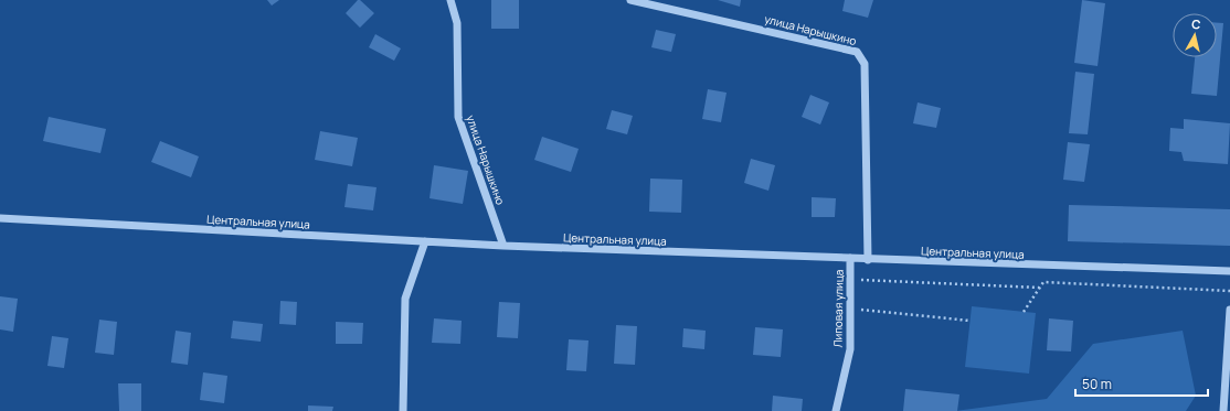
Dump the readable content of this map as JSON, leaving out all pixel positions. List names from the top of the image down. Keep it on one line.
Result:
{"streets":{"street":["улица Нарышкино","Центральная улица","Липовая улица"]},"crossings":[["улица Нарышкино","Центральная улица"],["Центральная улица","Липовая улица"]],"scale_bar":"50 m","north":"top"}
